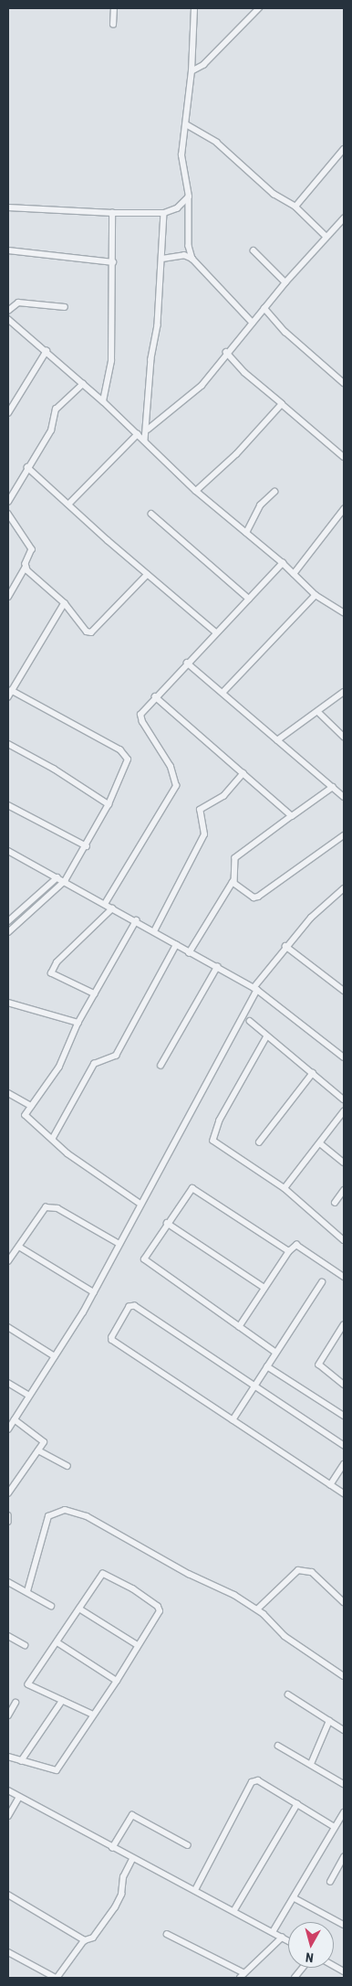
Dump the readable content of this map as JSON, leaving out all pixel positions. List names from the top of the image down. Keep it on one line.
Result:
{"north":"bottom"}
